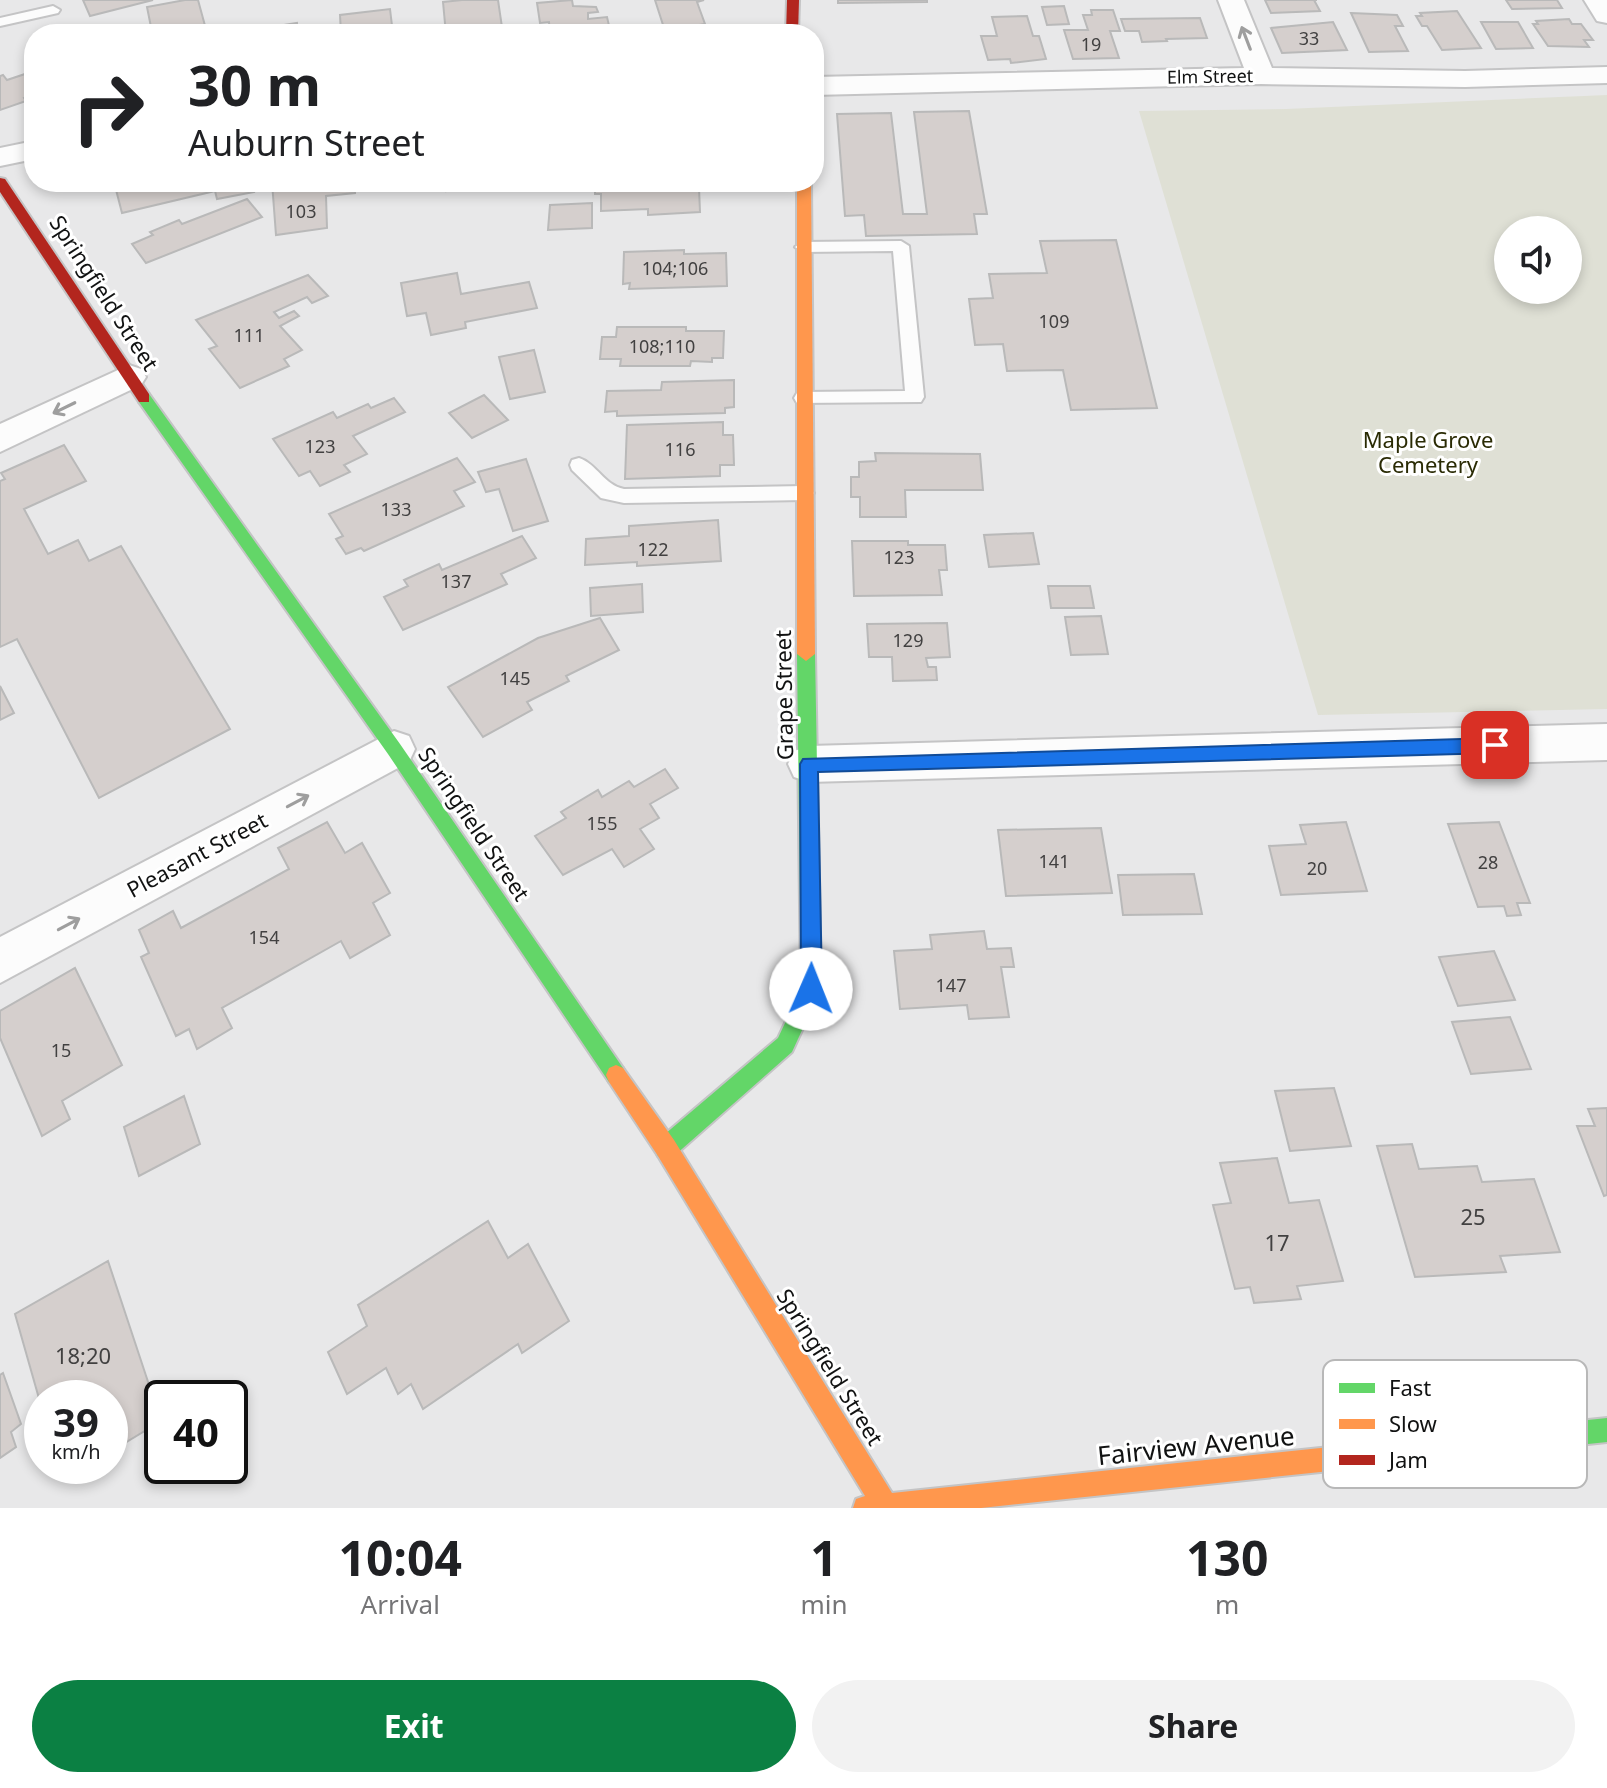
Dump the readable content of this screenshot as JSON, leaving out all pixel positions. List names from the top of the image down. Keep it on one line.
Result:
{"streets":{"main road":["Springfield Street","Grape Street","Fairview Avenue"],"street":["Elm Street","Pleasant Street"]},"crossings":[["Springfield Street","Grape Street"],["Springfield Street","Pleasant Street"],["Springfield Street","Fairview Avenue"]],"one_way":["Pleasant Street"],"parks":["Maple Grove Cemetery"],"house_numbers":["33","19","103","104;106","109","111","108;110","123","116","133","122","123","137","129","145","155","141","28","20","154","147","15","25","17","18;20"],"legend":["Fast","Slow","Jam"],"page":{"turn":["30 m","Auburn Street"],"speed":"39 km/h","limit":"40","eta":["10:04","Arrival","1","min","130","m"],"buttons":["Exit","Share"]}}
